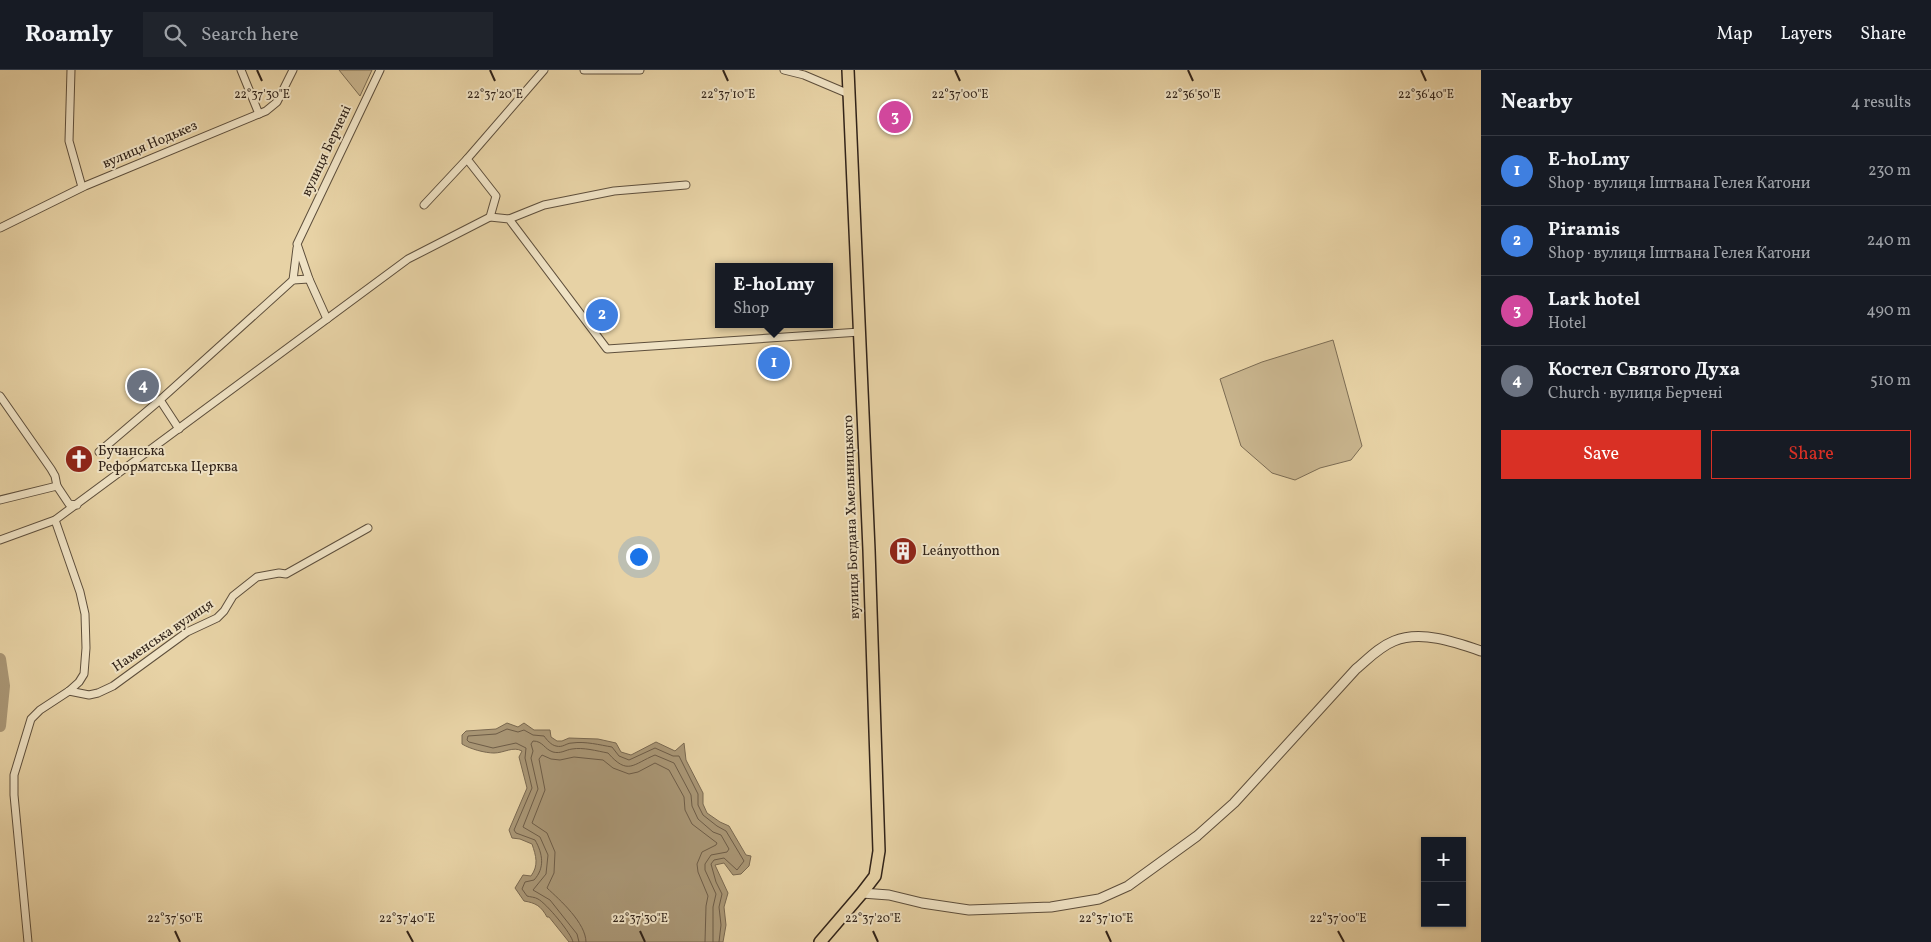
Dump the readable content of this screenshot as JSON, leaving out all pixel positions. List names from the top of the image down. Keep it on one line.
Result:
{"streets":{"highway":["вулиця Богдана Хмельницького"],"street":["вулиця Нодькез","вулиця Берчені","Наменська вулиця"]},"places":{"church":["Бучанська Реформатська Церква"],"building":["Leányotthon"]},"page":{"header":"Roamly","search":"Search here","nav":["Map","Layers","Share"],"heading":["Nearby","4 results"],"pins":["3","2","1","4"],"list":[{"mark":"1","name":"E-hoLmy","note":"Shop · вулиця Іштвана Гелея Катони","value":"230 m"},{"mark":"2","name":"Piramis","note":"Shop · вулиця Іштвана Гелея Катони","value":"240 m"},{"mark":"3","name":"Lark hotel","note":"Hotel","value":"490 m"},{"mark":"4","name":"Костел Святого Духа","note":"Church · вулиця Берчені","value":"510 m"}],"popup":["E-hoLmy","Shop"],"buttons":["Save","Share"],"map_buttons":["+","−"]},"coordinates":["22°37'30\"E","22°37'20\"E","22°37'10\"E","22°37'00\"E","22°36'50\"E","22°36'40\"E","22°37'50\"E","22°37'40\"E"]}
